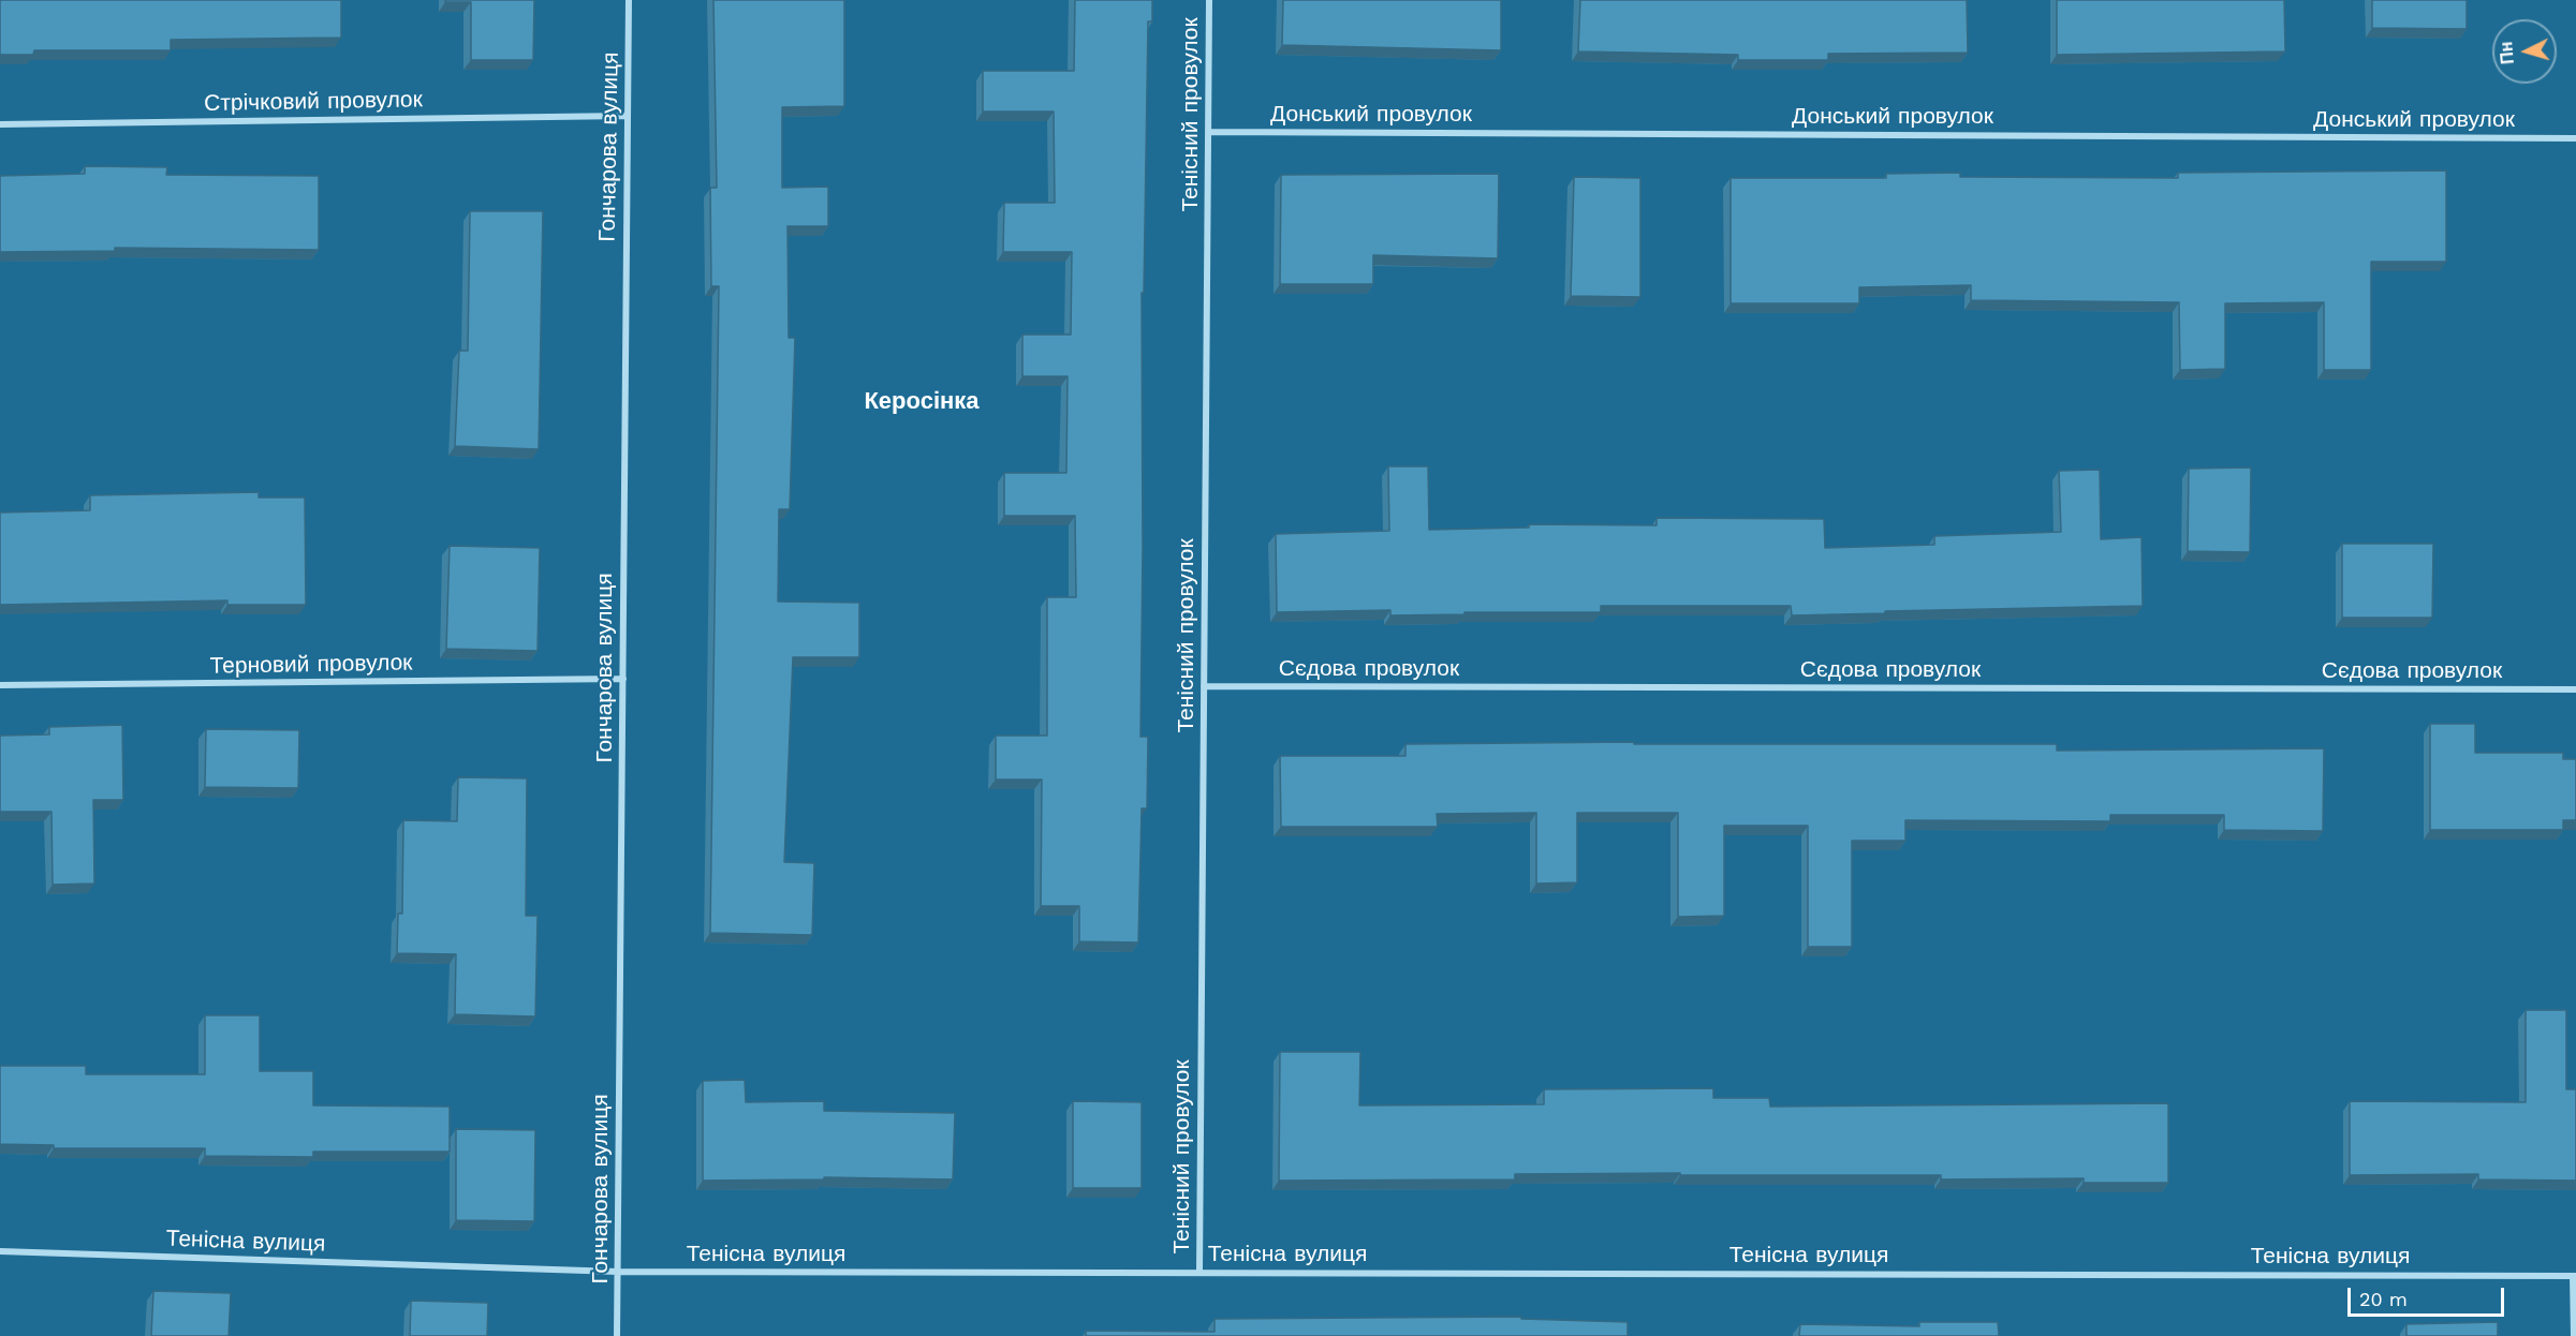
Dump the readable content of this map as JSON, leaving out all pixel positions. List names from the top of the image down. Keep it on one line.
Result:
{"streets":{"street":["Стрічковий провулок","Тенісний провулок","Донський провулок","Гончарова вулиця","Терновий провулок","Сєдова провулок","Тенісна вулиця"]},"crossings":[["Стрічковий провулок","Гончарова вулиця"],["Тенісний провулок","Донський провулок"],["Тенісний провулок","Сєдова провулок"],["Тенісний провулок","Тенісна вулиця"],["Гончарова вулиця","Терновий провулок"],["Гончарова вулиця","Тенісна вулиця"]],"districts":["Керосінка"],"scale_bar":"20 m","north":"left"}
